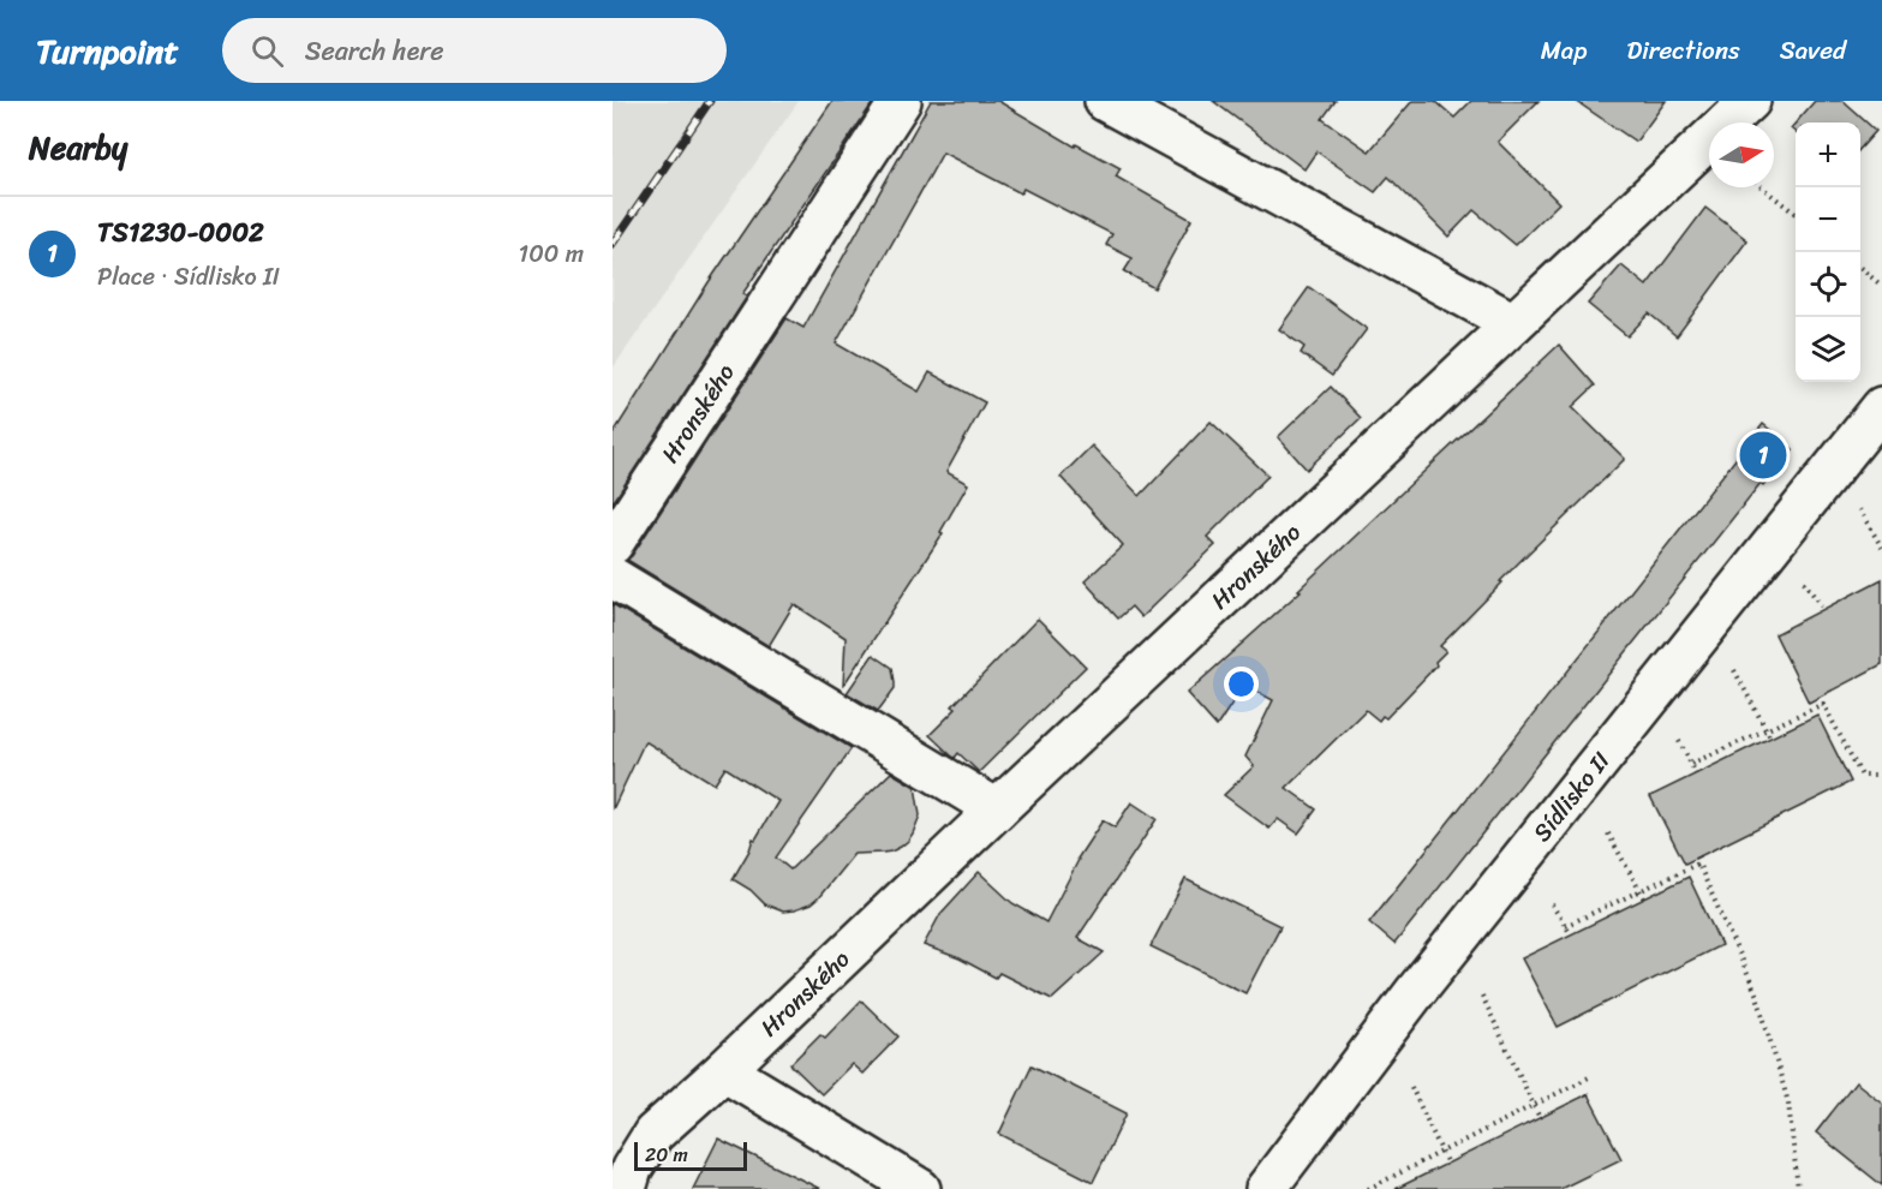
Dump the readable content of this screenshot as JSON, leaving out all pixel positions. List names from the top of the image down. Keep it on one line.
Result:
{"streets":{"street":["Hronského","Sídlisko II"]},"scale_bar":"20 m","north":"right","page":{"header":"Turnpoint","search":"Search here","nav":["Map","Directions","Saved"],"heading":"Nearby","map_buttons":["+","−"],"list":[{"mark":"1","name":"TS1230-0002","note":"Place · Sídlisko II","value":"100 m"}],"pins":"1","scale":"20 m"}}
